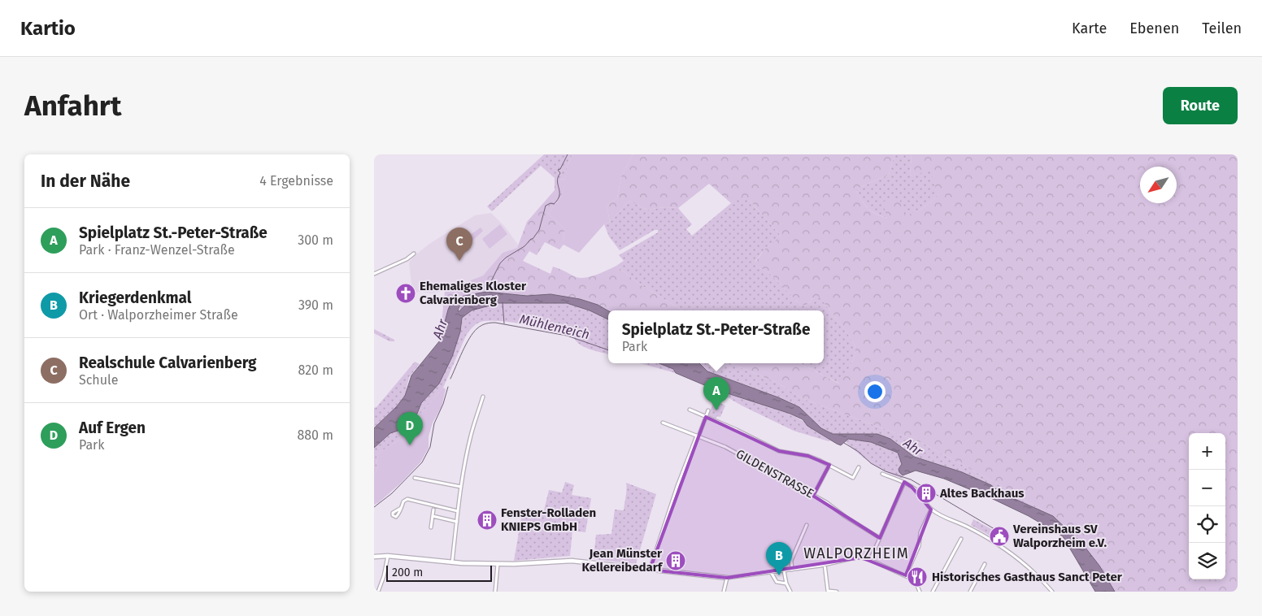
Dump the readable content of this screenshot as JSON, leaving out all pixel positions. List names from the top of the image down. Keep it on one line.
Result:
{"streets":{"street":["GILDENSTRASSE"]},"districts":["WALPORZHEIM"],"water":["Mühlenteich","Ahr"],"places":{"church":["Ehemaliges Kloster Calvarienberg"],"building":["Altes Backhaus","Fenster-Rolladen KNIEPS GmbH","Jean Münster Kellereibedarf"],"public building":["Vereinshaus SV Walporzheim e.V."],"restaurant":["Historisches Gasthaus Sanct Peter"]},"scale_bar":"200 m","north":"bottom left","page":{"header":"Kartio","nav":["Karte","Ebenen","Teilen"],"buttons":"Route","title":"Anfahrt","heading":["In der Nähe","4 Ergebnisse"],"list":[{"mark":"A","name":"Spielplatz St.-Peter-Straße","note":"Park · Franz-Wenzel-Straße","value":"300 m"},{"mark":"B","name":"Kriegerdenkmal","note":"Ort · Walporzheimer Straße","value":"390 m"},{"mark":"C","name":"Realschule Calvarienberg","note":"Schule","value":"820 m"},{"mark":"D","name":"Auf Ergen","note":"Park","value":"880 m"}],"pins":["C","A","D","B"],"popup":["Spielplatz St.-Peter-Straße","Park"],"map_buttons":["+","−"],"scale":"200 m"}}
